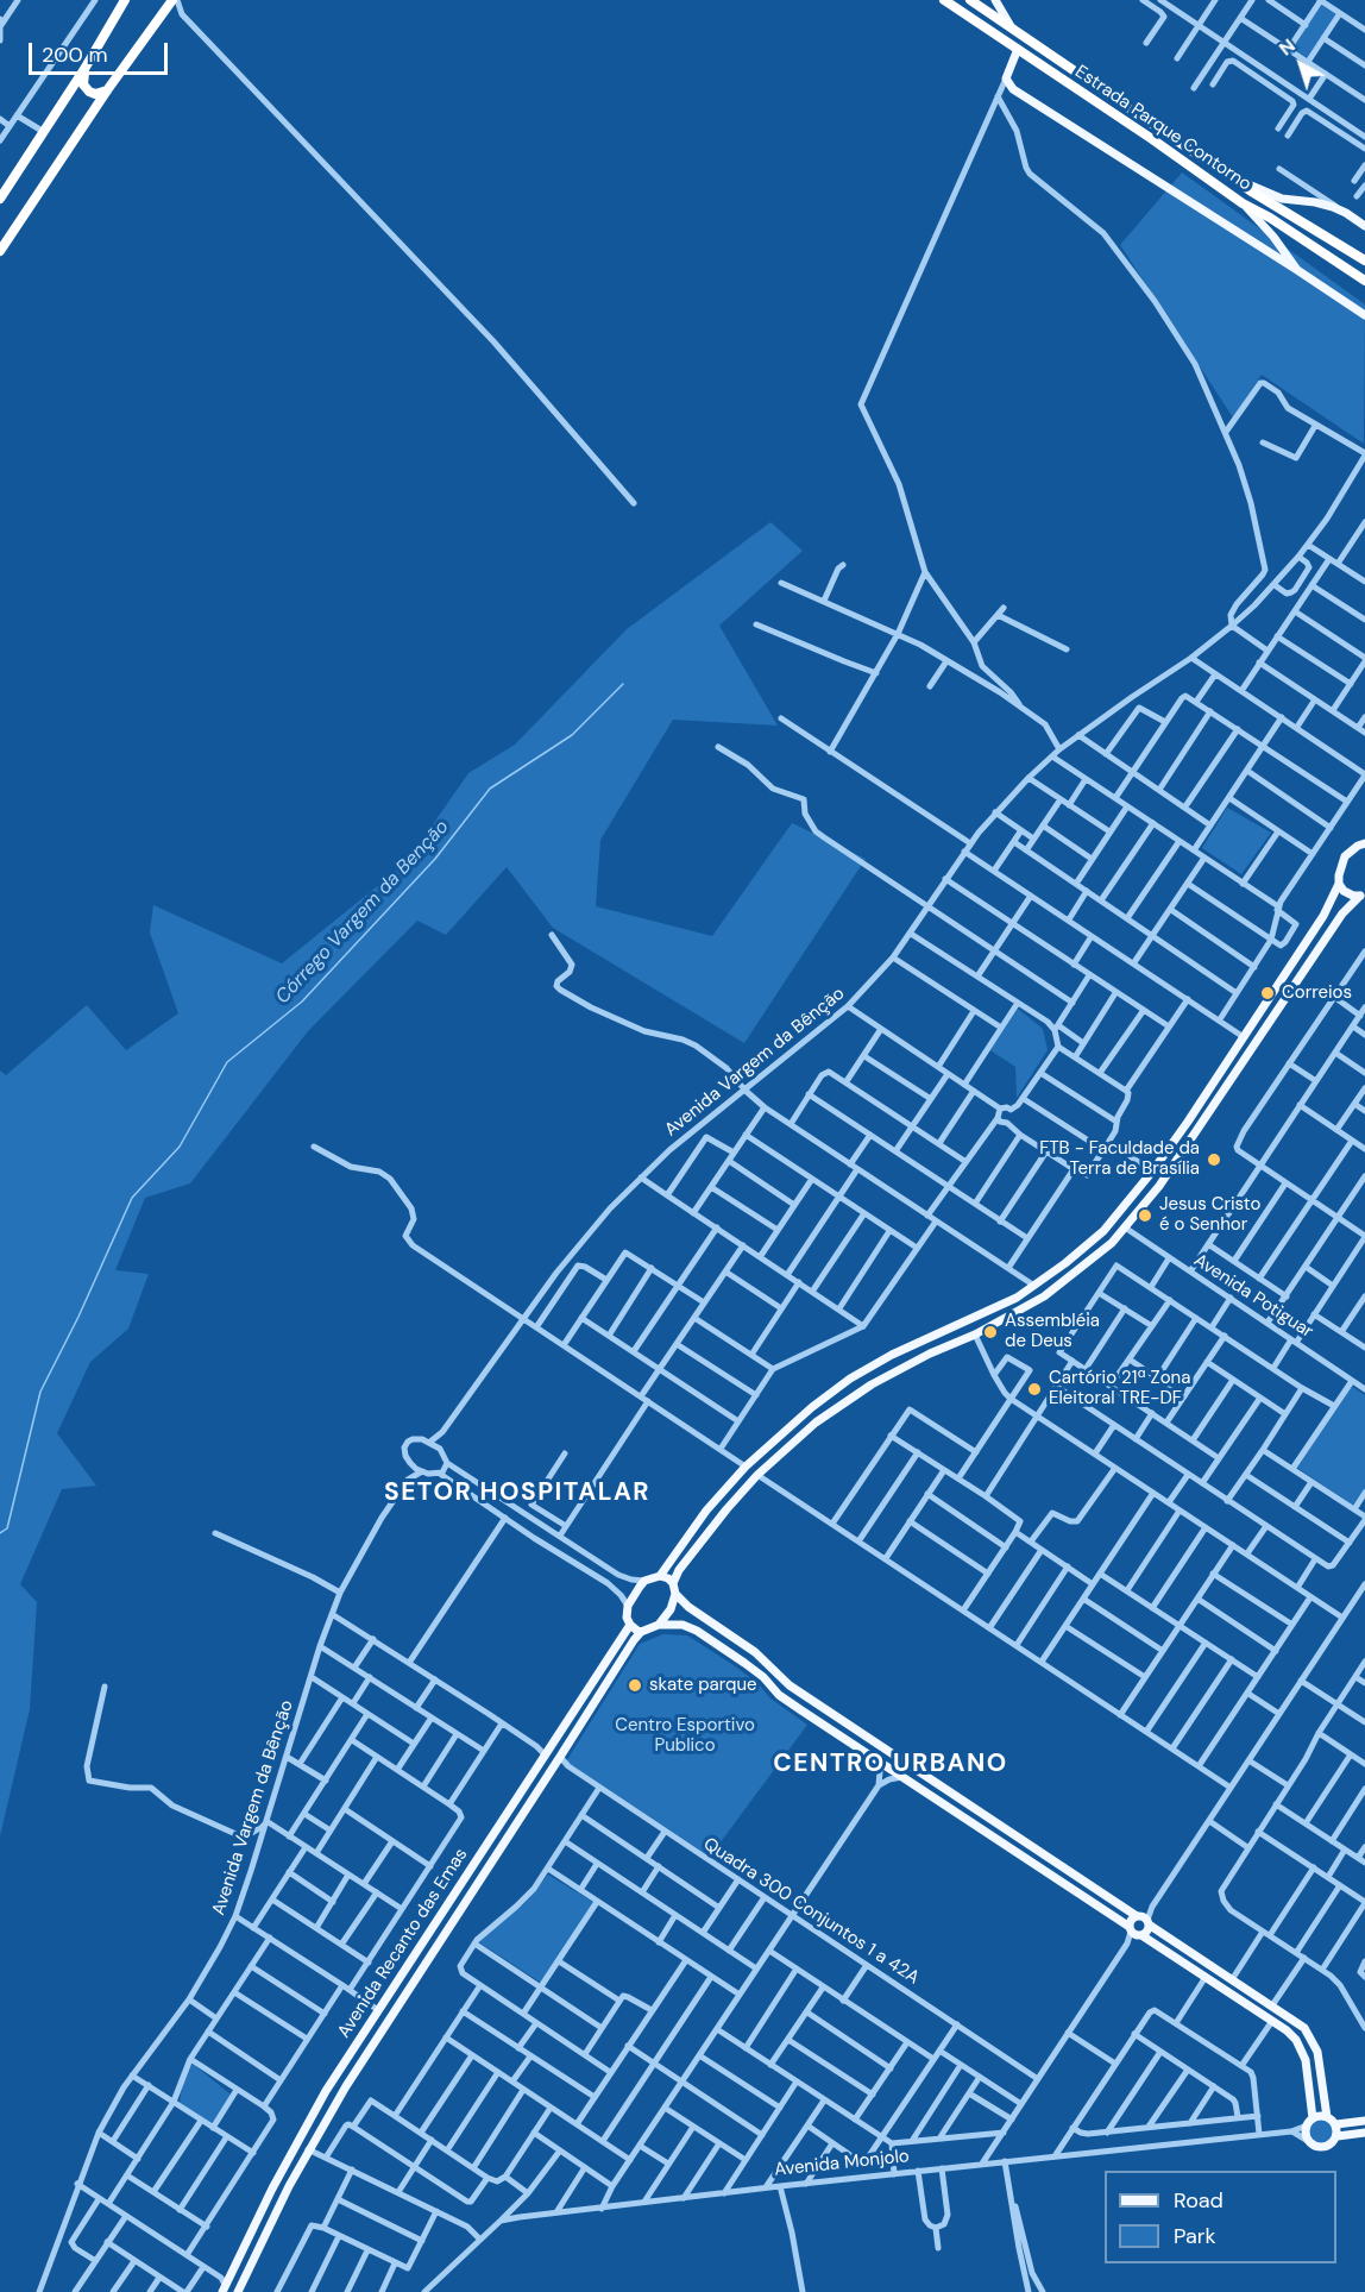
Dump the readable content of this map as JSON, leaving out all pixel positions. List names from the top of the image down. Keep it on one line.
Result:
{"streets":{"highway":["Estrada Parque Contorno"],"main road":["Avenida Recanto das Emas"],"street":["Avenida Vargem da Bênção","Avenida Potiguar","Quadra 300 Conjuntos 1 a 42A","Avenida Monjolo"]},"crossings":[["Quadra 300 Conjuntos 1 a 42A","Avenida Recanto das Emas"]],"districts":["SETOR HOSPITALAR","CENTRO URBANO"],"water":["Córrego Vargem da Benção"],"parks":["Centro Esportivo Publico"],"places":["Correios","FTB - Faculdade da Terra de Brasília","Jesus Cristo é o Senhor","Assembléia de Deus","Cartório 21ª Zona Eleitoral TRE-DF","skate parque"],"legend":["Road","Park"],"scale_bar":"200 m","north":"top left"}
